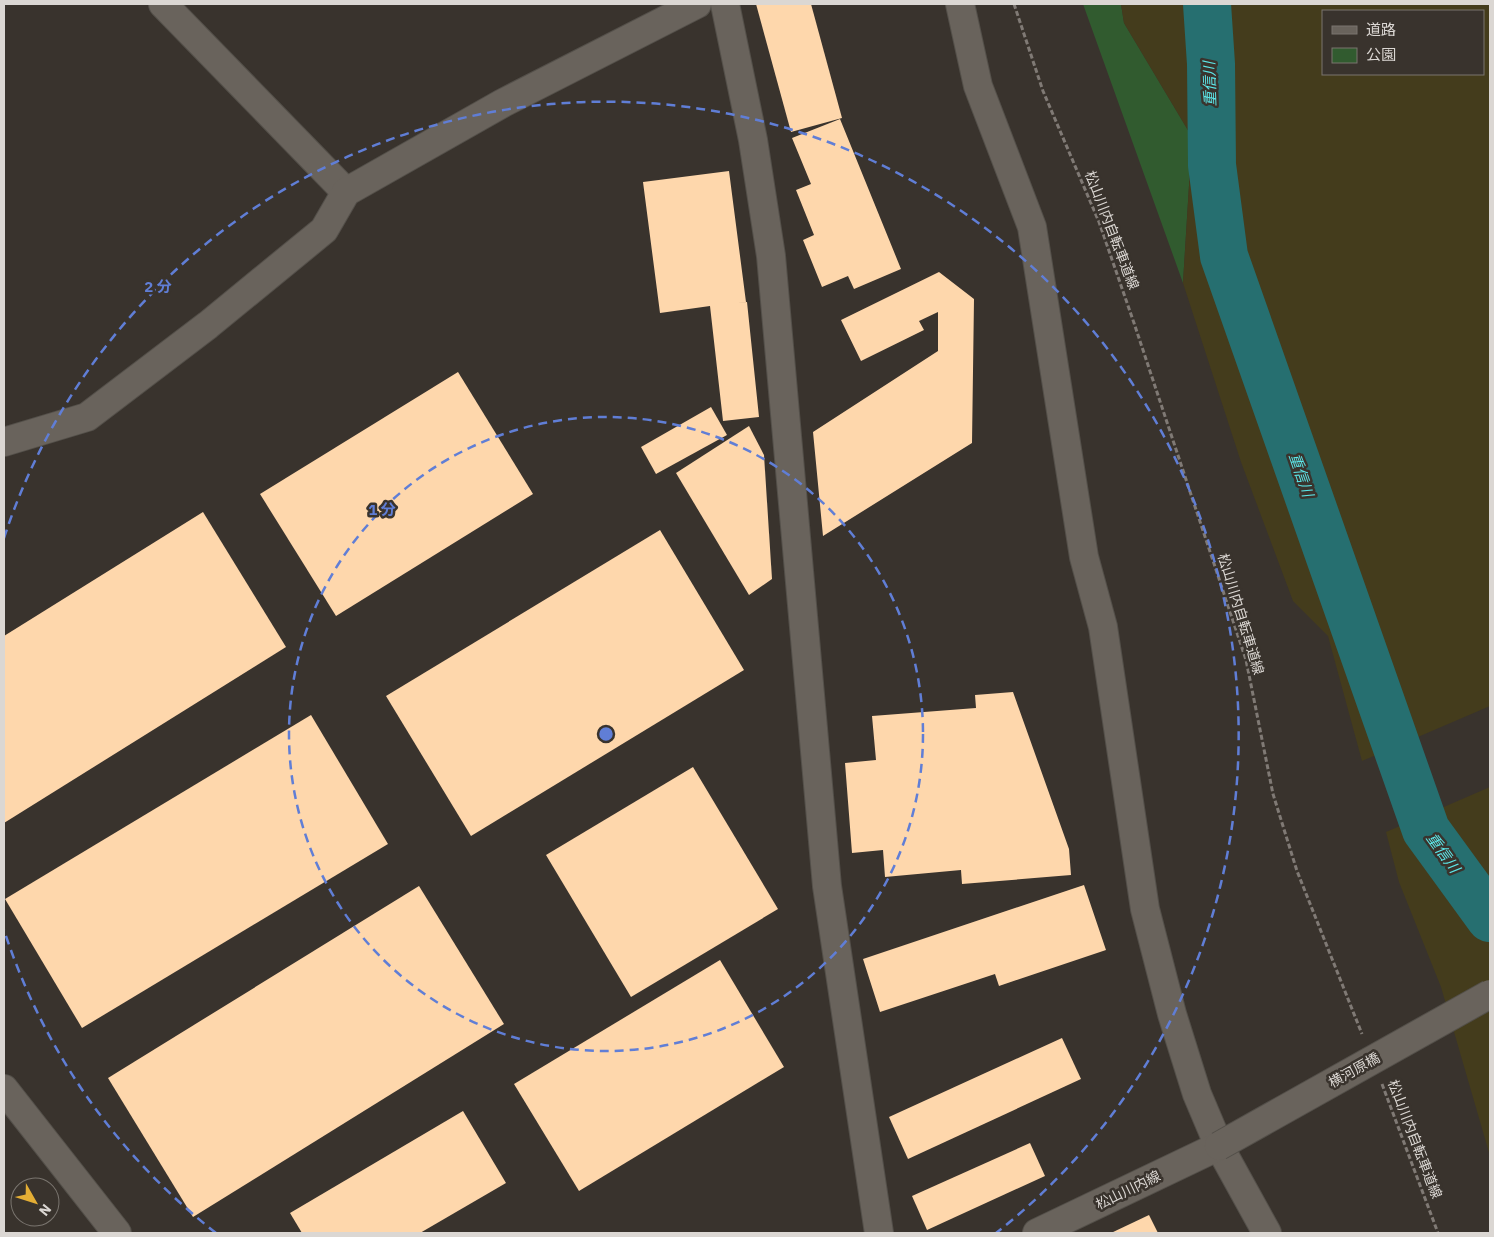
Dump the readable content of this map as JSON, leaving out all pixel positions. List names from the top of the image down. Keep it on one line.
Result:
{"streets":{"street":["横河原橋","松山川内線"],"path":["松山川内自転車道線"]},"crossings":[["横河原橋","松山川内線"]],"water":["重信川"],"legend":["道路","公園"],"north":"bottom right","rings":["2 分","1 分"]}
